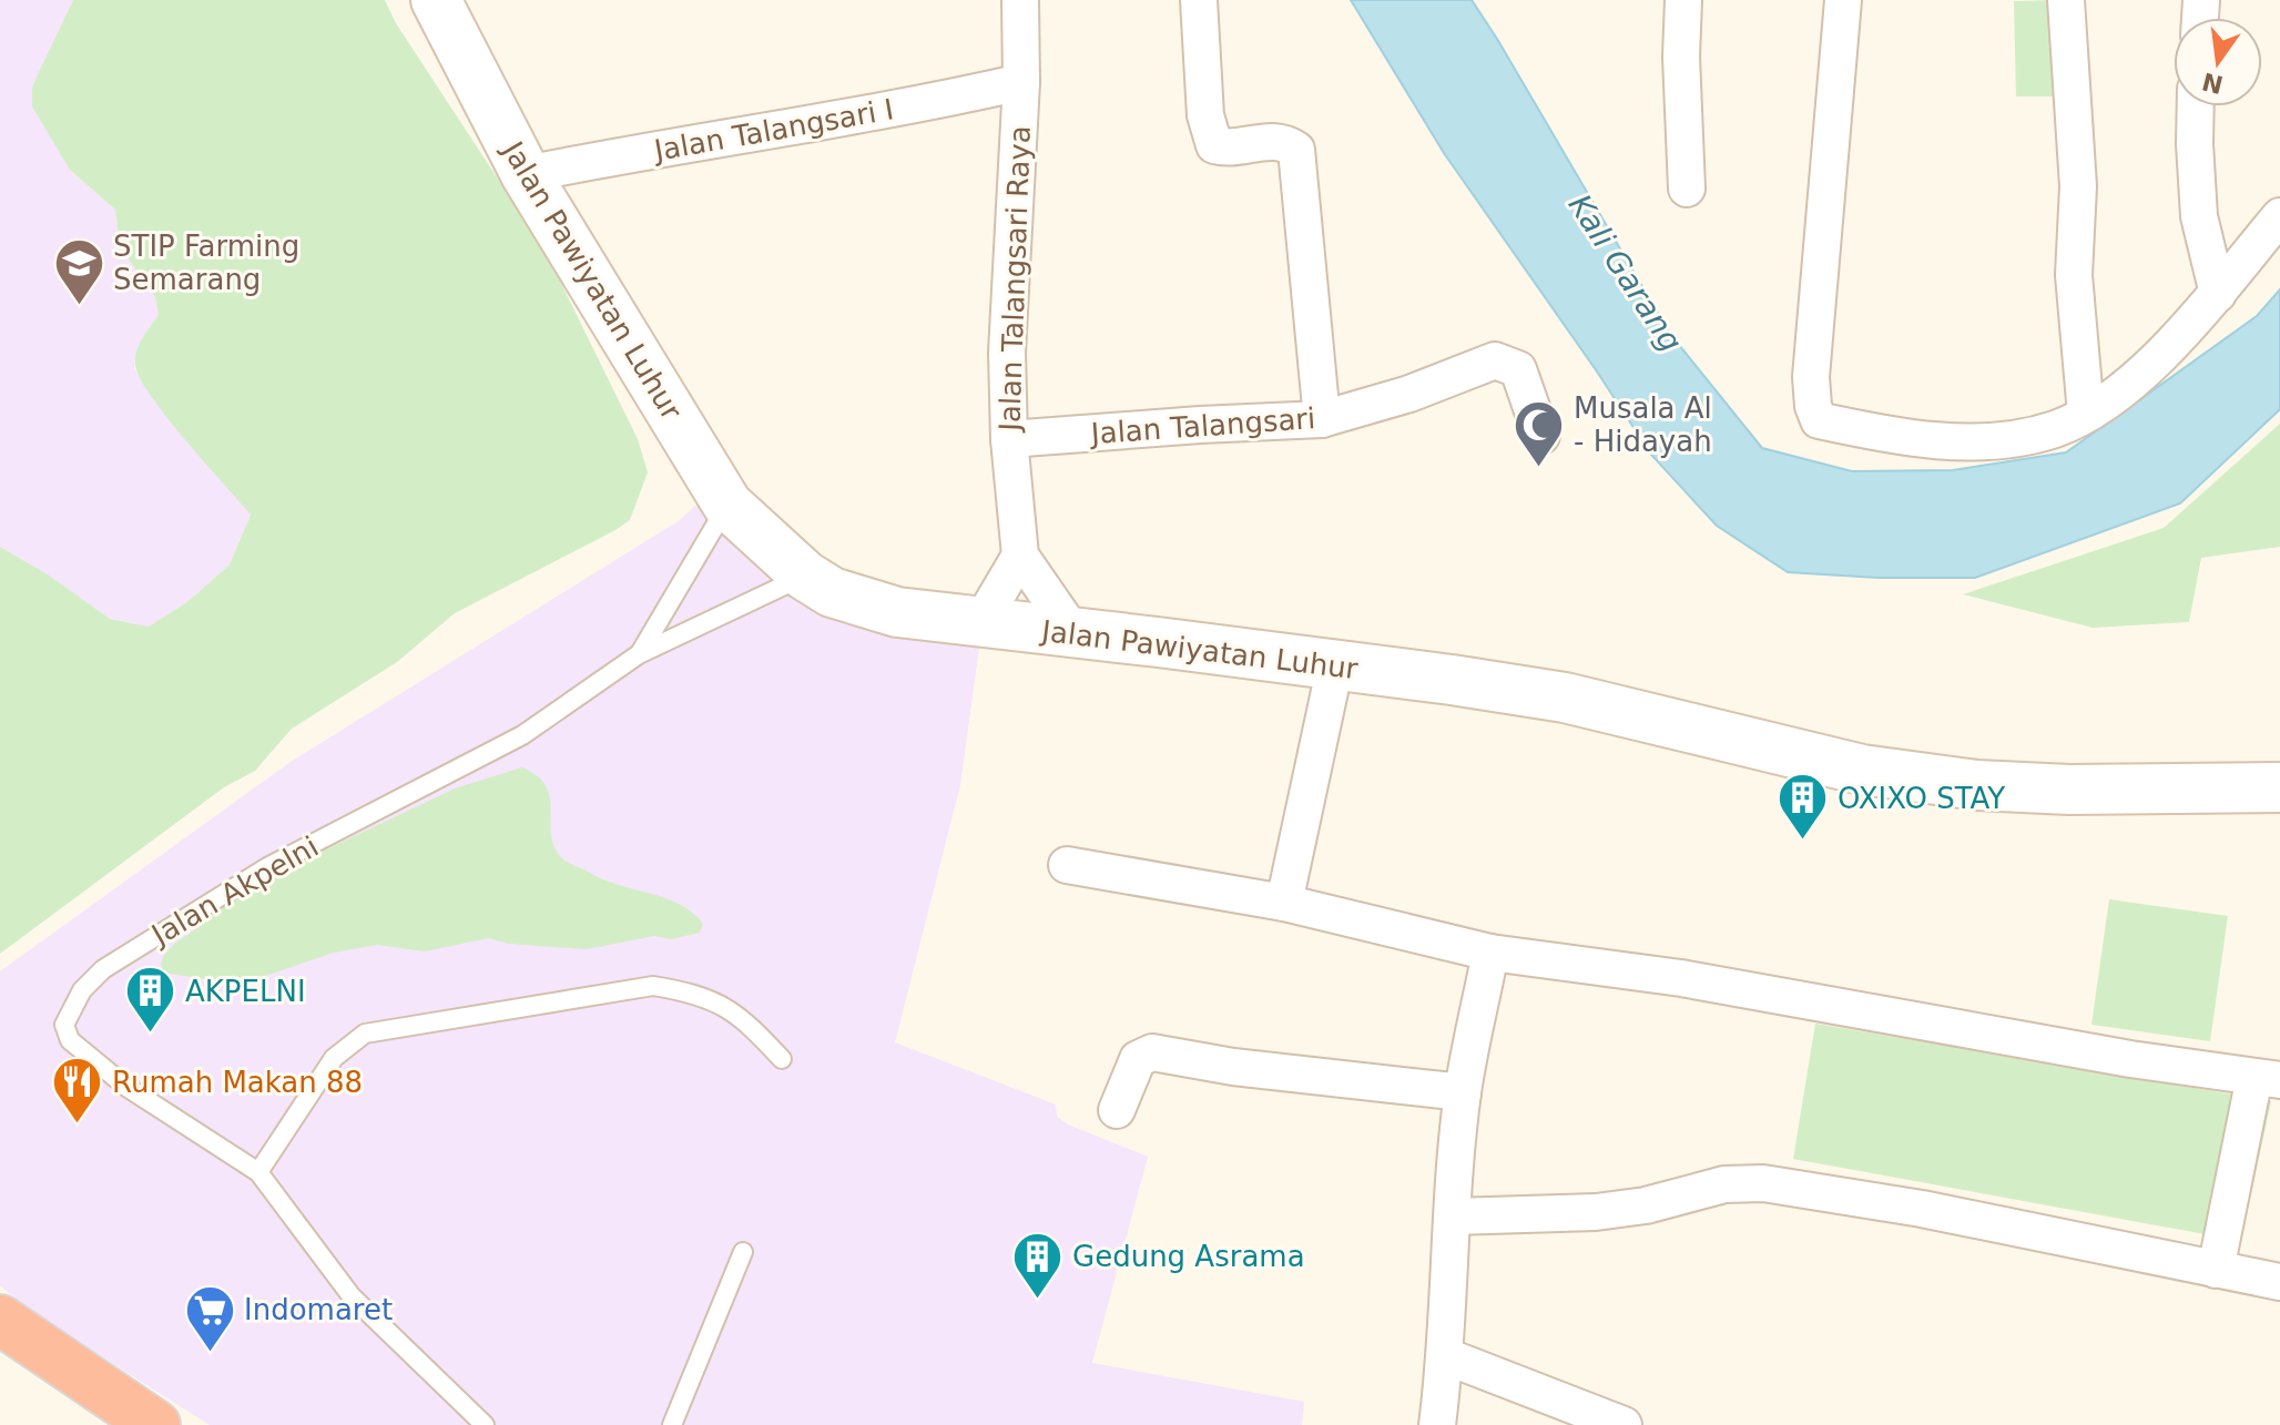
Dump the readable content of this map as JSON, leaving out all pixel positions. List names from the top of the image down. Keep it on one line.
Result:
{"streets":{"main road":["Jalan Pawiyatan Luhur"],"street":["Jalan Talangsari I","Jalan Talangsari Raya","Jalan Talangsari"],"lane":["Jalan Akpelni"]},"crossings":[["Jalan Talangsari I","Jalan Talangsari Raya"],["Jalan Talangsari I","Jalan Pawiyatan Luhur"],["Jalan Talangsari Raya","Jalan Pawiyatan Luhur"],["Jalan Talangsari Raya","Jalan Talangsari"],["Jalan Pawiyatan Luhur","Jalan Akpelni"]],"water":["Kali Garang"],"places":{"school or university":["STIP Farming Semarang"],"mosque":["Musala Al - Hidayah"],"building":["OXIXO STAY","AKPELNI","Gedung Asrama"],"restaurant":["Rumah Makan 88"],"supermarket":["Indomaret"]},"north":"bottom"}
